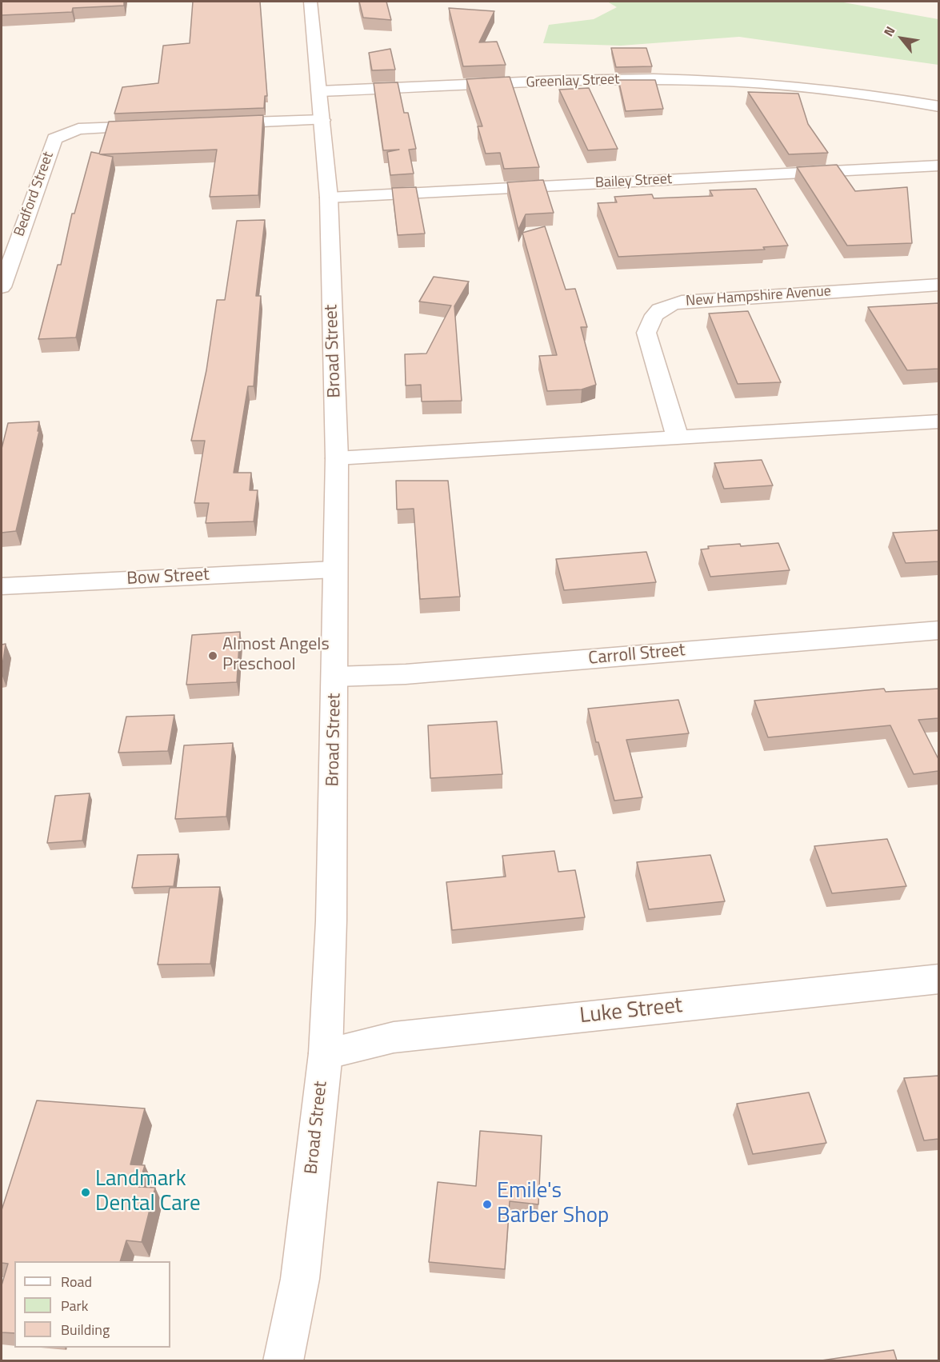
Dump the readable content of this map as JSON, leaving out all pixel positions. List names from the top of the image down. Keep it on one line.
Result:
{"streets":{"street":["Greenlay Street","Bailey Street","Bedford Street","New Hampshire Avenue","Broad Street","Bow Street","Carroll Street","Luke Street"]},"crossings":[["Greenlay Street","Broad Street"],["Bailey Street","Broad Street"],["Broad Street","Bow Street"],["Broad Street","Carroll Street"],["Broad Street","Luke Street"]],"places":["Almost Angels Preschool","Landmark Dental Care","Emile's Barber Shop"],"legend":["Road","Park","Building"],"north":"top left"}
